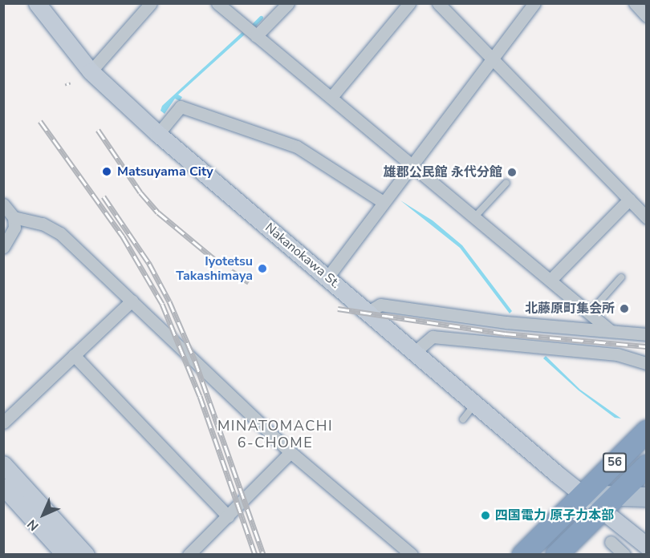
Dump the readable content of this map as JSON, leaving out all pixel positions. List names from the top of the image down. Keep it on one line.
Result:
{"streets":{"highway":["56"],"street":["Nakanokawa St."]},"crossings":[["Nakanokawa St.","56"]],"districts":["MINATOMACHI 6-CHOME"],"places":["Matsuyama City","雄郡公民館 永代分館","Iyotetsu Takashimaya","北藤原町集会所","四国電力 原子力本部"],"north":"bottom left"}
